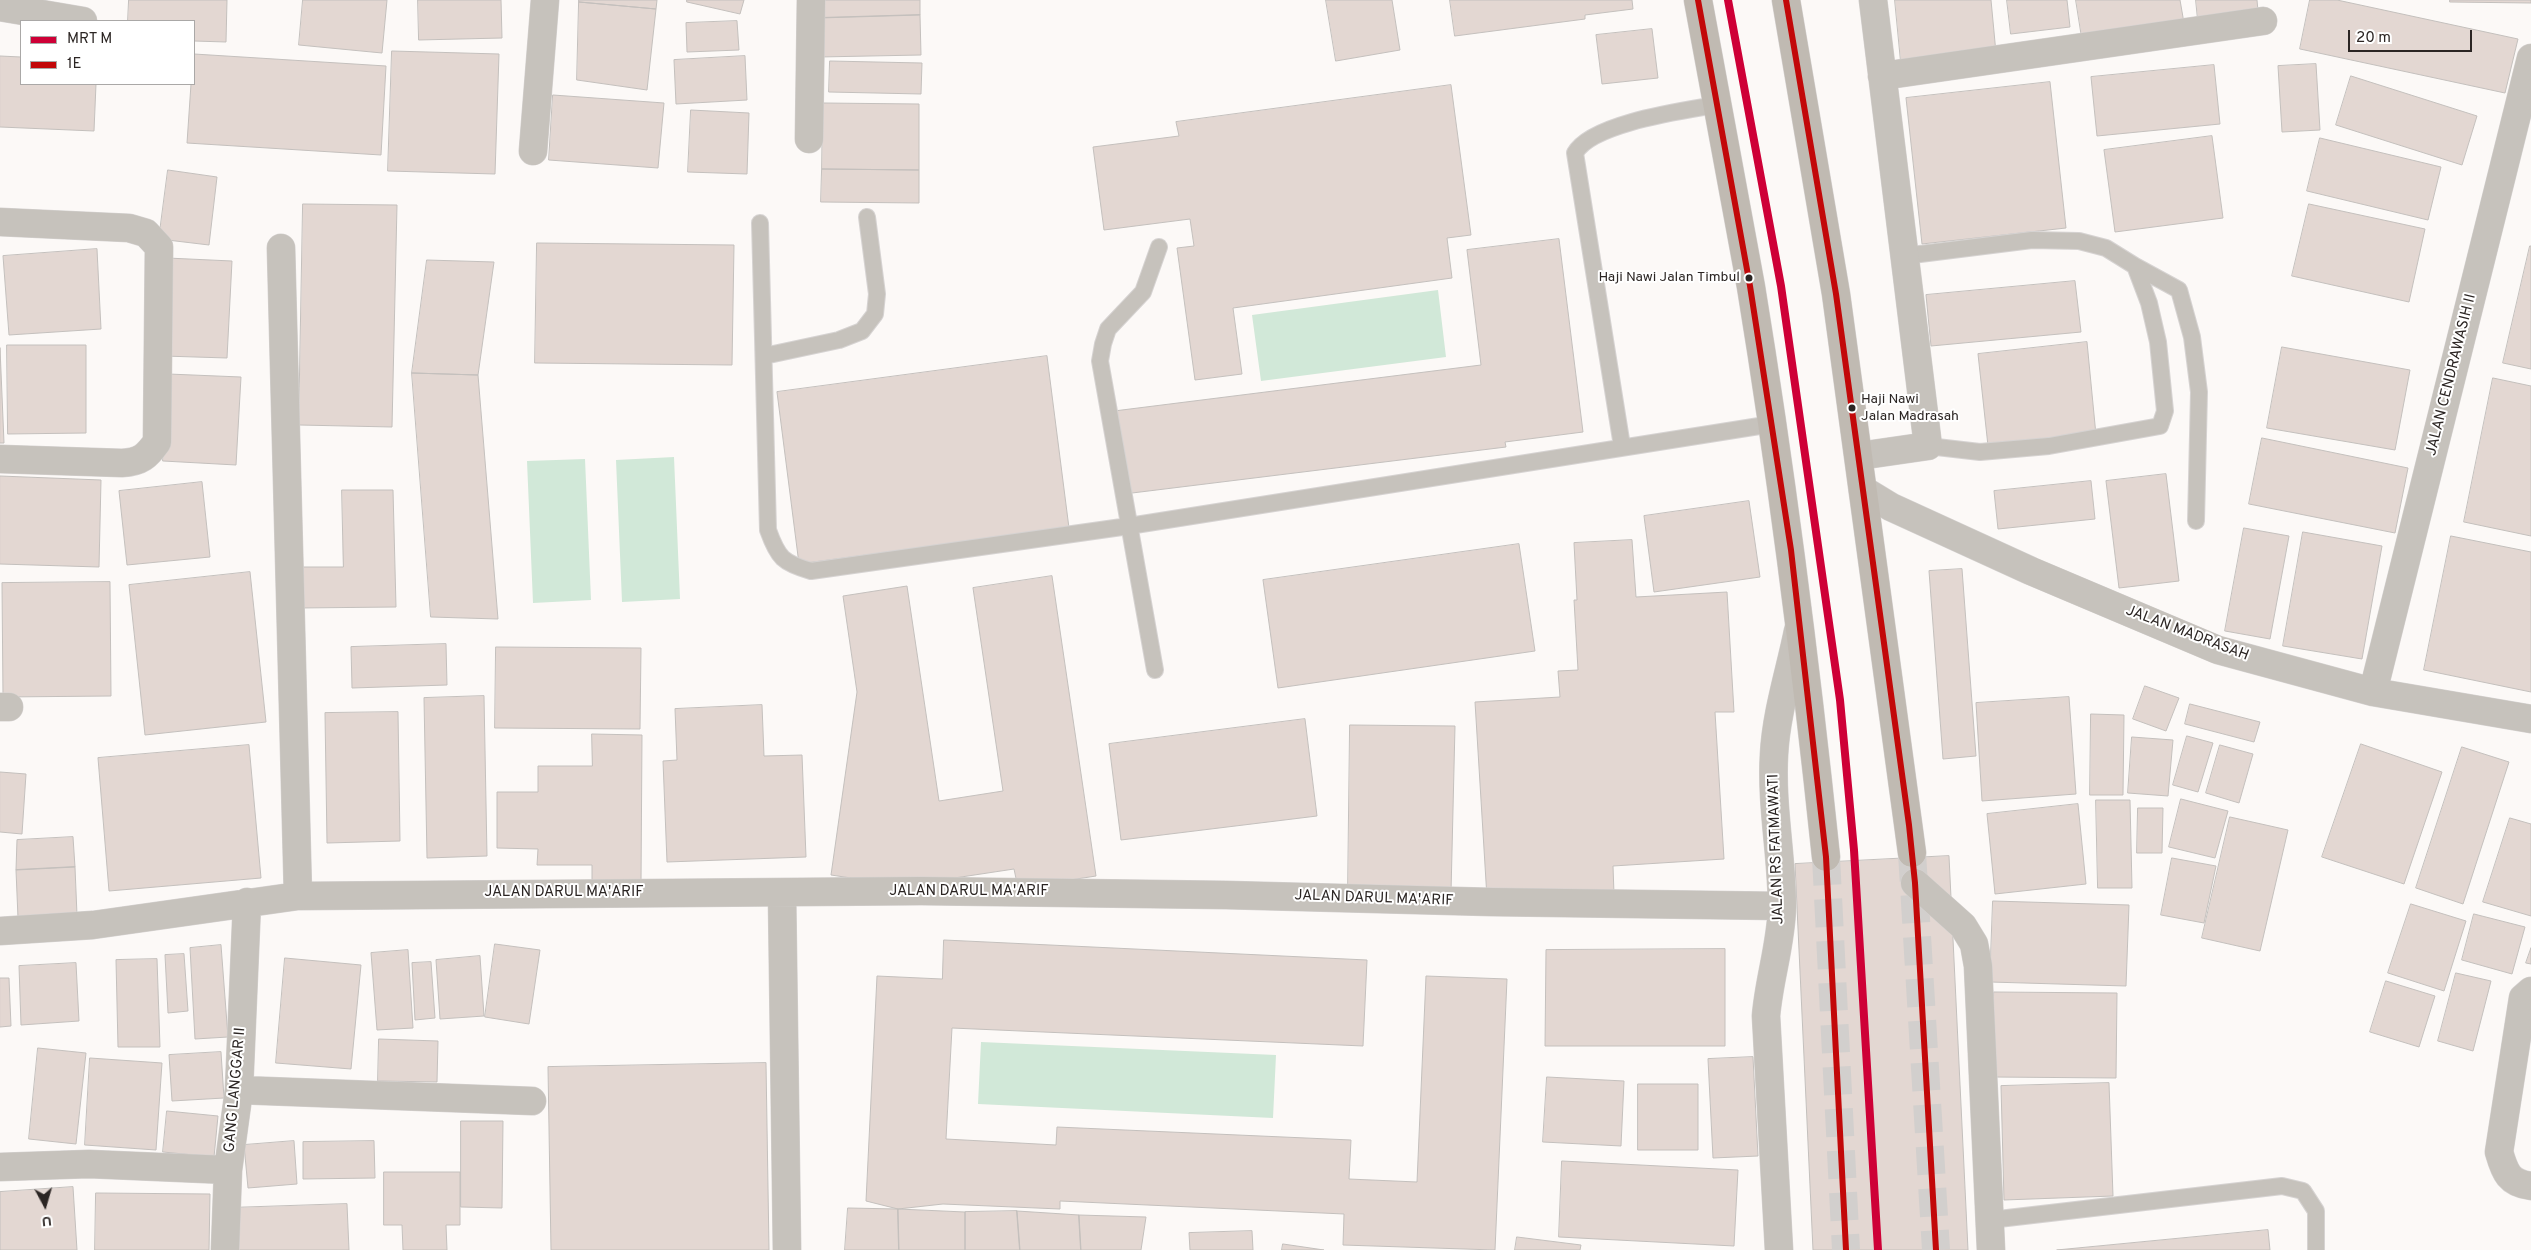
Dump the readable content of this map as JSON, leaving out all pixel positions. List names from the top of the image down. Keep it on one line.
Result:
{"streets":{"main road":["JALAN RS FATMAWATI"],"street":["JALAN CENDRAWASIH II","JALAN MADRASAH","JALAN DARUL MA'ARIF","GANG LANGGAR II"]},"crossings":[["JALAN CENDRAWASIH II","JALAN MADRASAH"],["JALAN RS FATMAWATI","JALAN DARUL MA'ARIF"],["JALAN DARUL MA'ARIF","GANG LANGGAR II"]],"places":["Haji Nawi Jalan Timbul","Haji Nawi Jalan Madrasah"],"lines":["metro line M","transit line 1E"],"legend":["MRT M","1E"],"scale_bar":"20 m","north":"bottom"}
